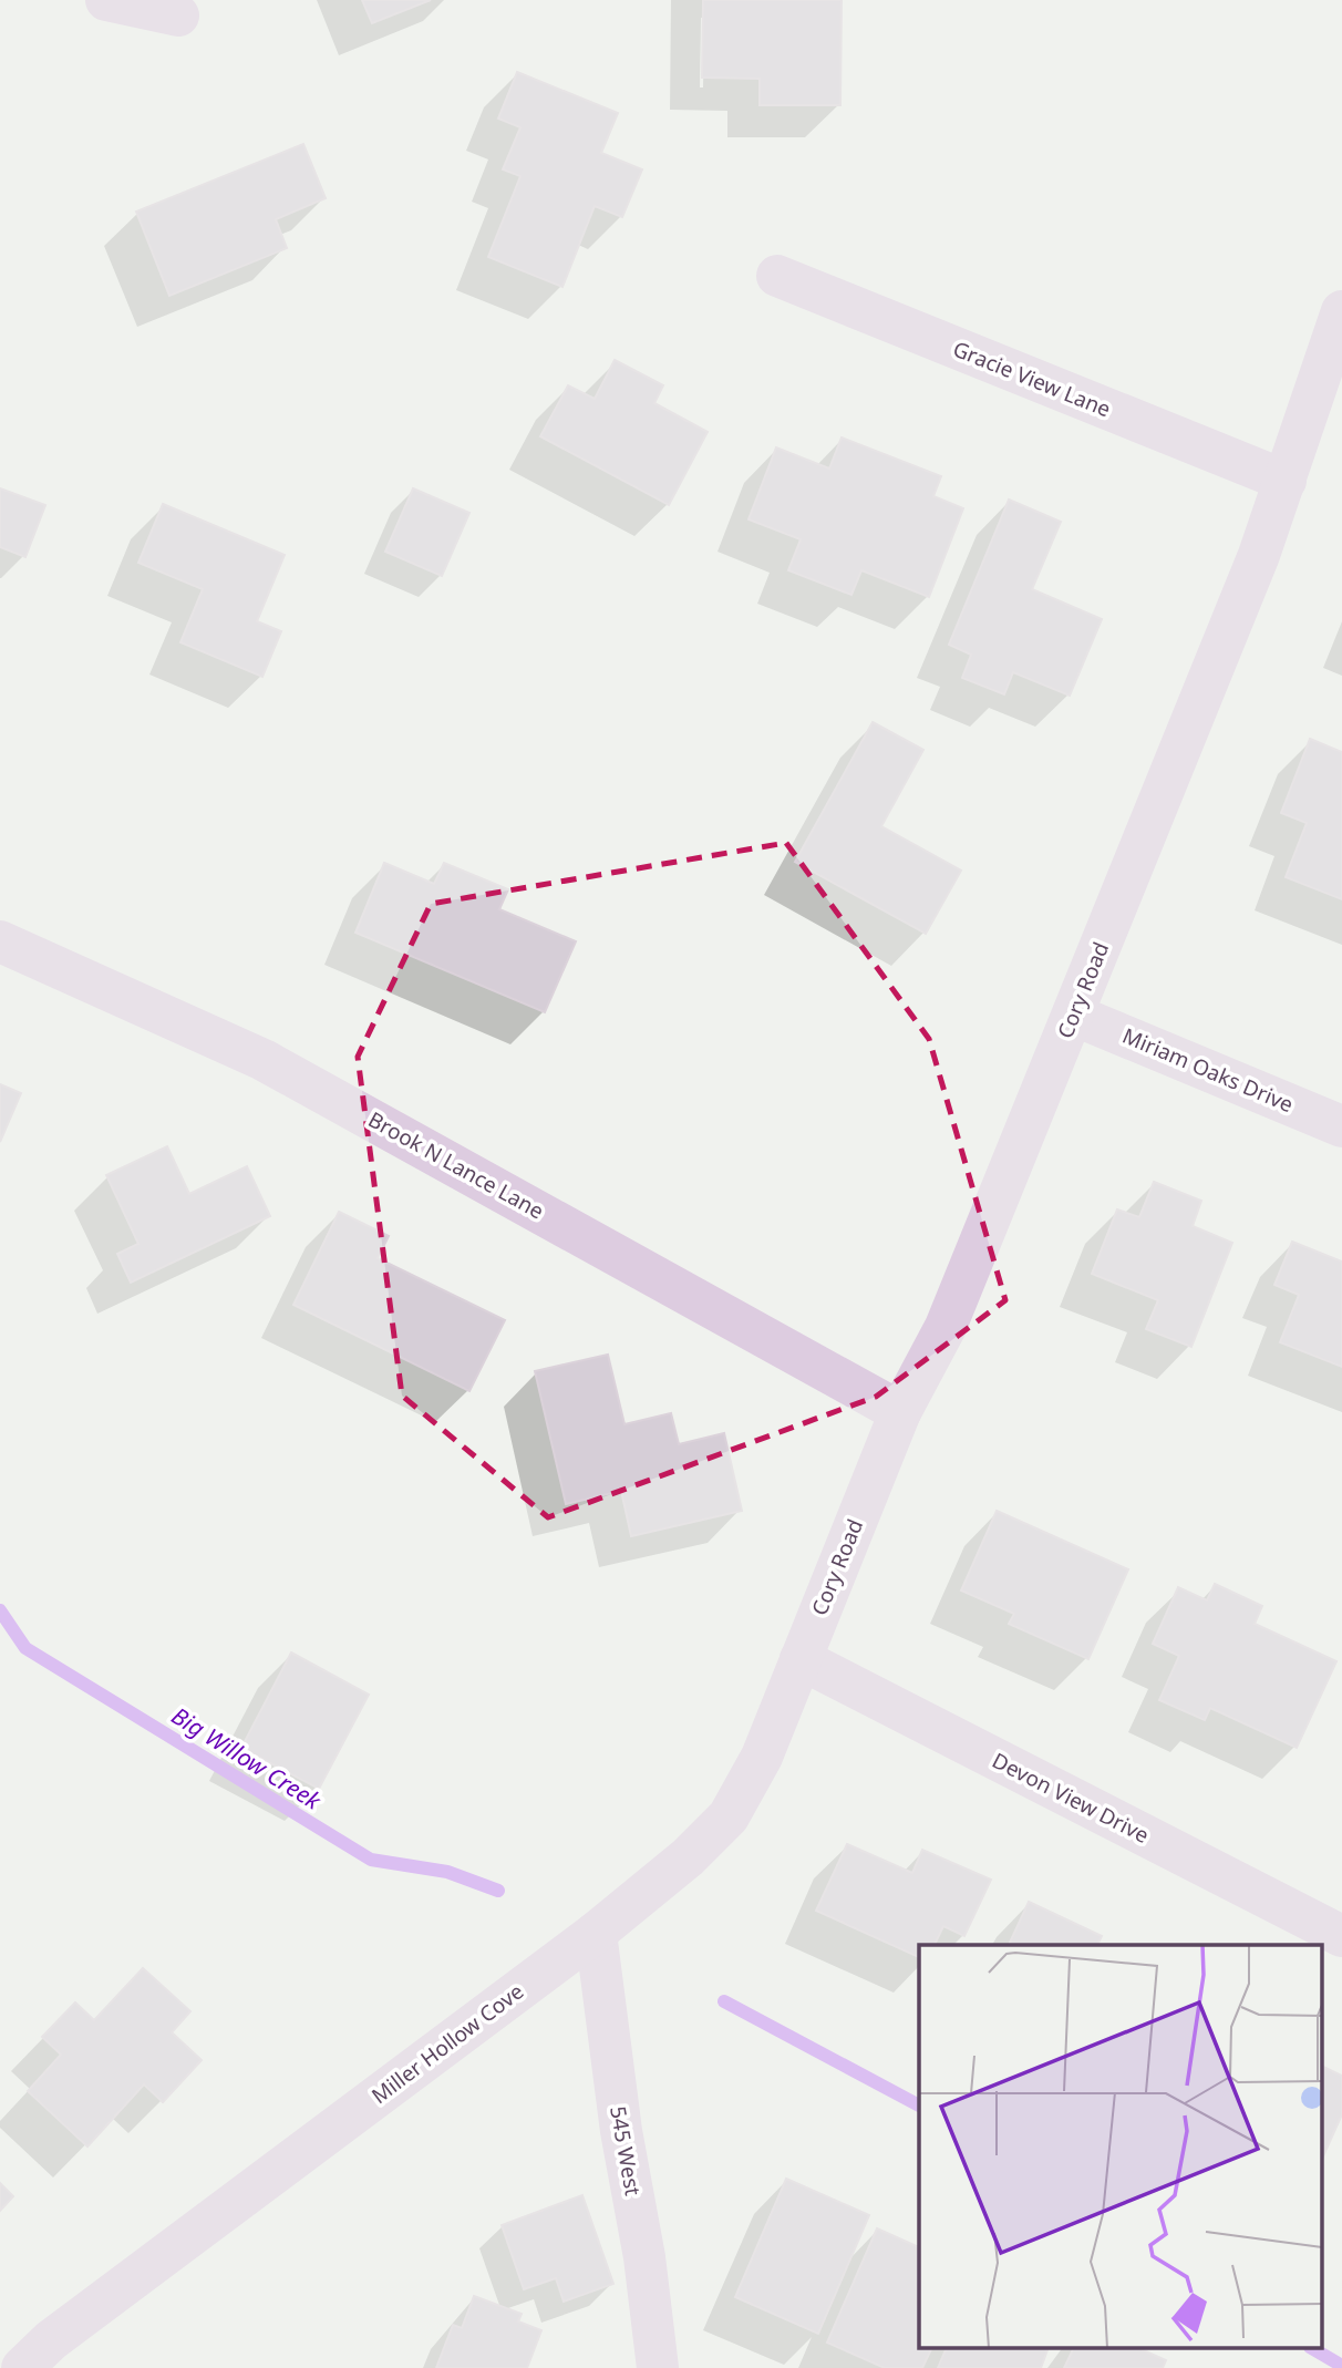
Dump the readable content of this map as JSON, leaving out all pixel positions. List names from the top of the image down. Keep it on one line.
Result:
{"streets":{"street":["Gracie View Lane","Cory Road","Miriam Oaks Drive","Brook N Lance Lane","Devon View Drive","Miller Hollow Cove","545 West"]},"crossings":[["Gracie View Lane","Cory Road"],["Cory Road","Miriam Oaks Drive"],["Cory Road","Brook N Lance Lane"],["Cory Road","Devon View Drive"],["Cory Road","Miller Hollow Cove"],["Devon View Drive","Miller Hollow Cove"],["Miller Hollow Cove","545 West"]],"water":["Big Willow Creek"]}
